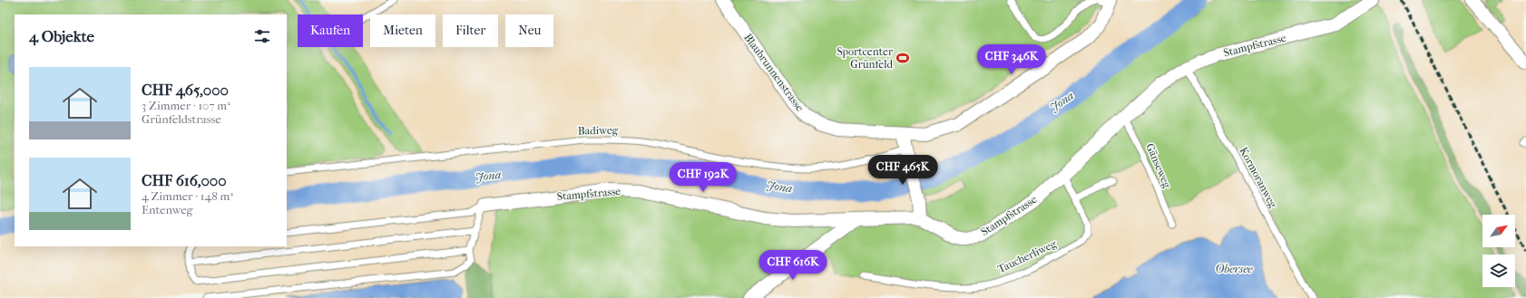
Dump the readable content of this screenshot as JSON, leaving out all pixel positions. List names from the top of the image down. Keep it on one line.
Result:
{"streets":{"street":["Stampfstrasse","Blaubrunnenstrasse"],"lane":["Badiweg","Gänseweg","Kormoranweg","Taucherliweg"]},"crossings":[["Stampfstrasse","Gänseweg"],["Stampfstrasse","Kormoranweg"],["Stampfstrasse","Taucherliweg"]],"water":["Jona","Obersee"],"places":{"sports":["Sportcenter Grünfeld"]},"north":"top right","page":{"chip":["Kaufen","Mieten","Filter","Neu"],"heading":"4 Objekte","price":["CHF 346K","CHF 465K","CHF 192K","CHF 616K"],"list":[{"name":"CHF 465,000","note":"3 Zimmer · 107 m² · Grünfeldstrasse"},{"name":"CHF 616,000","note":"4 Zimmer · 148 m² · Entenweg"}]}}
